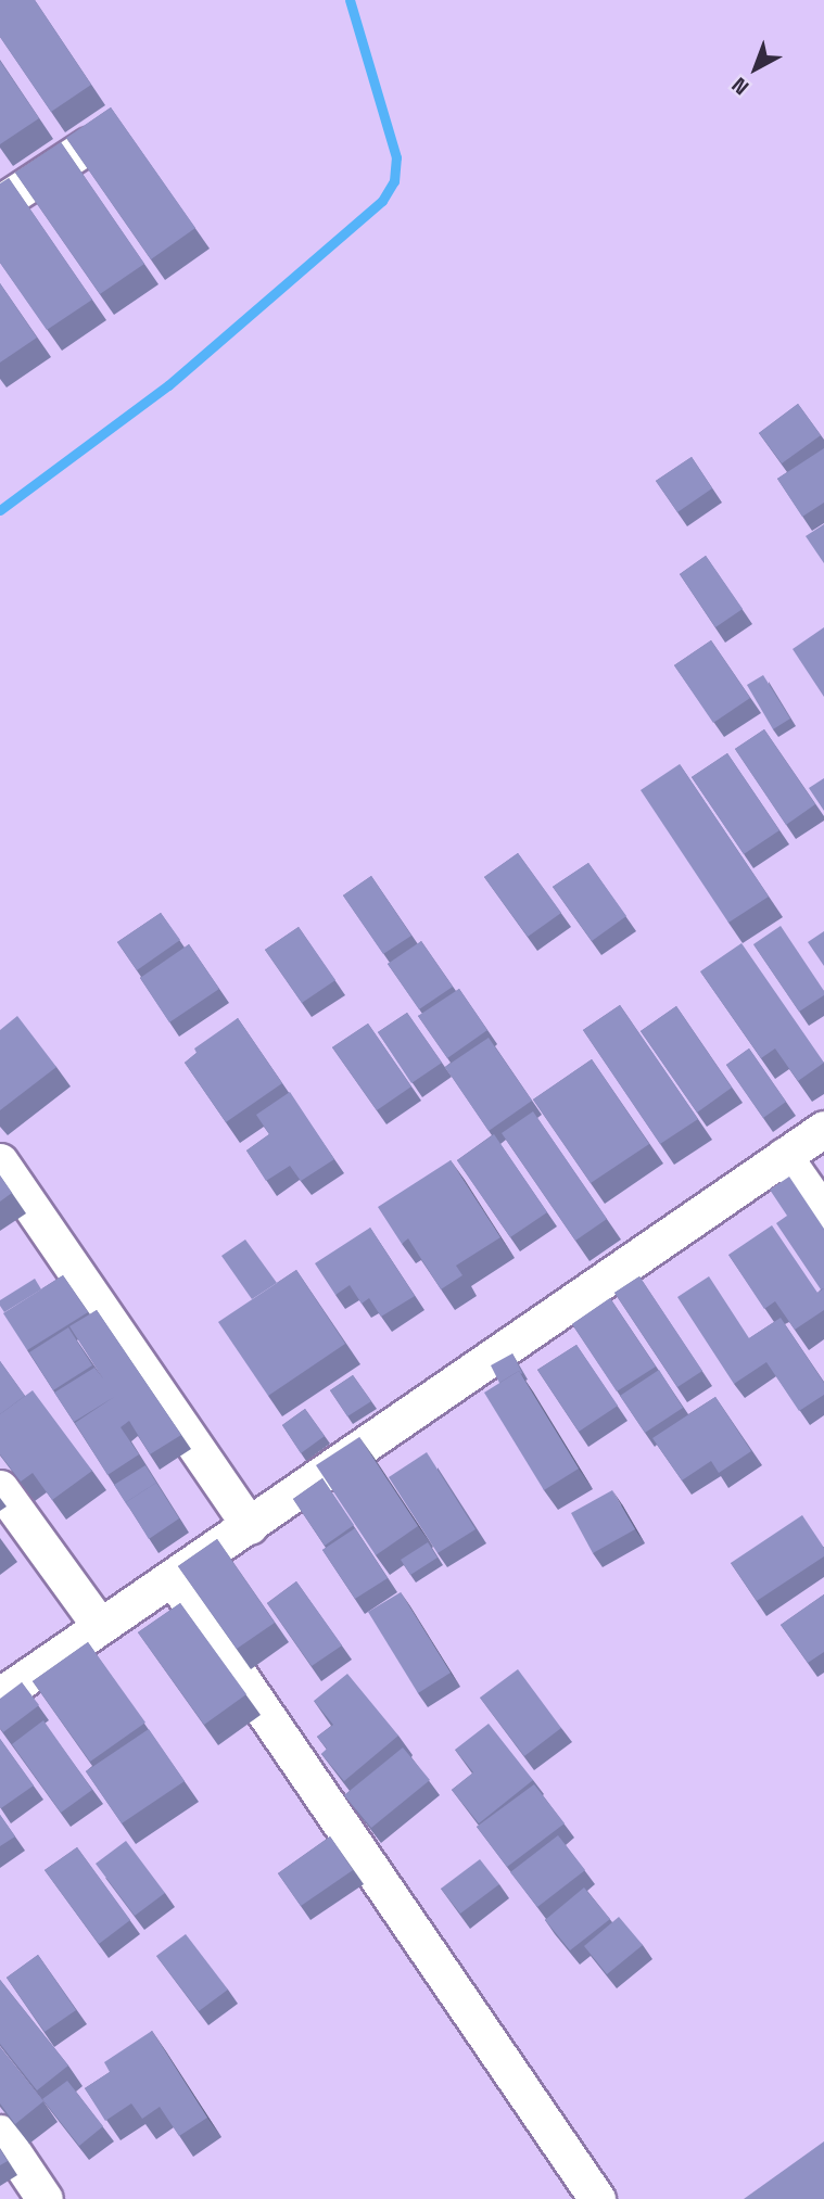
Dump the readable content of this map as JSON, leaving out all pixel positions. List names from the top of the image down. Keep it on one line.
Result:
{"north":"bottom left"}
